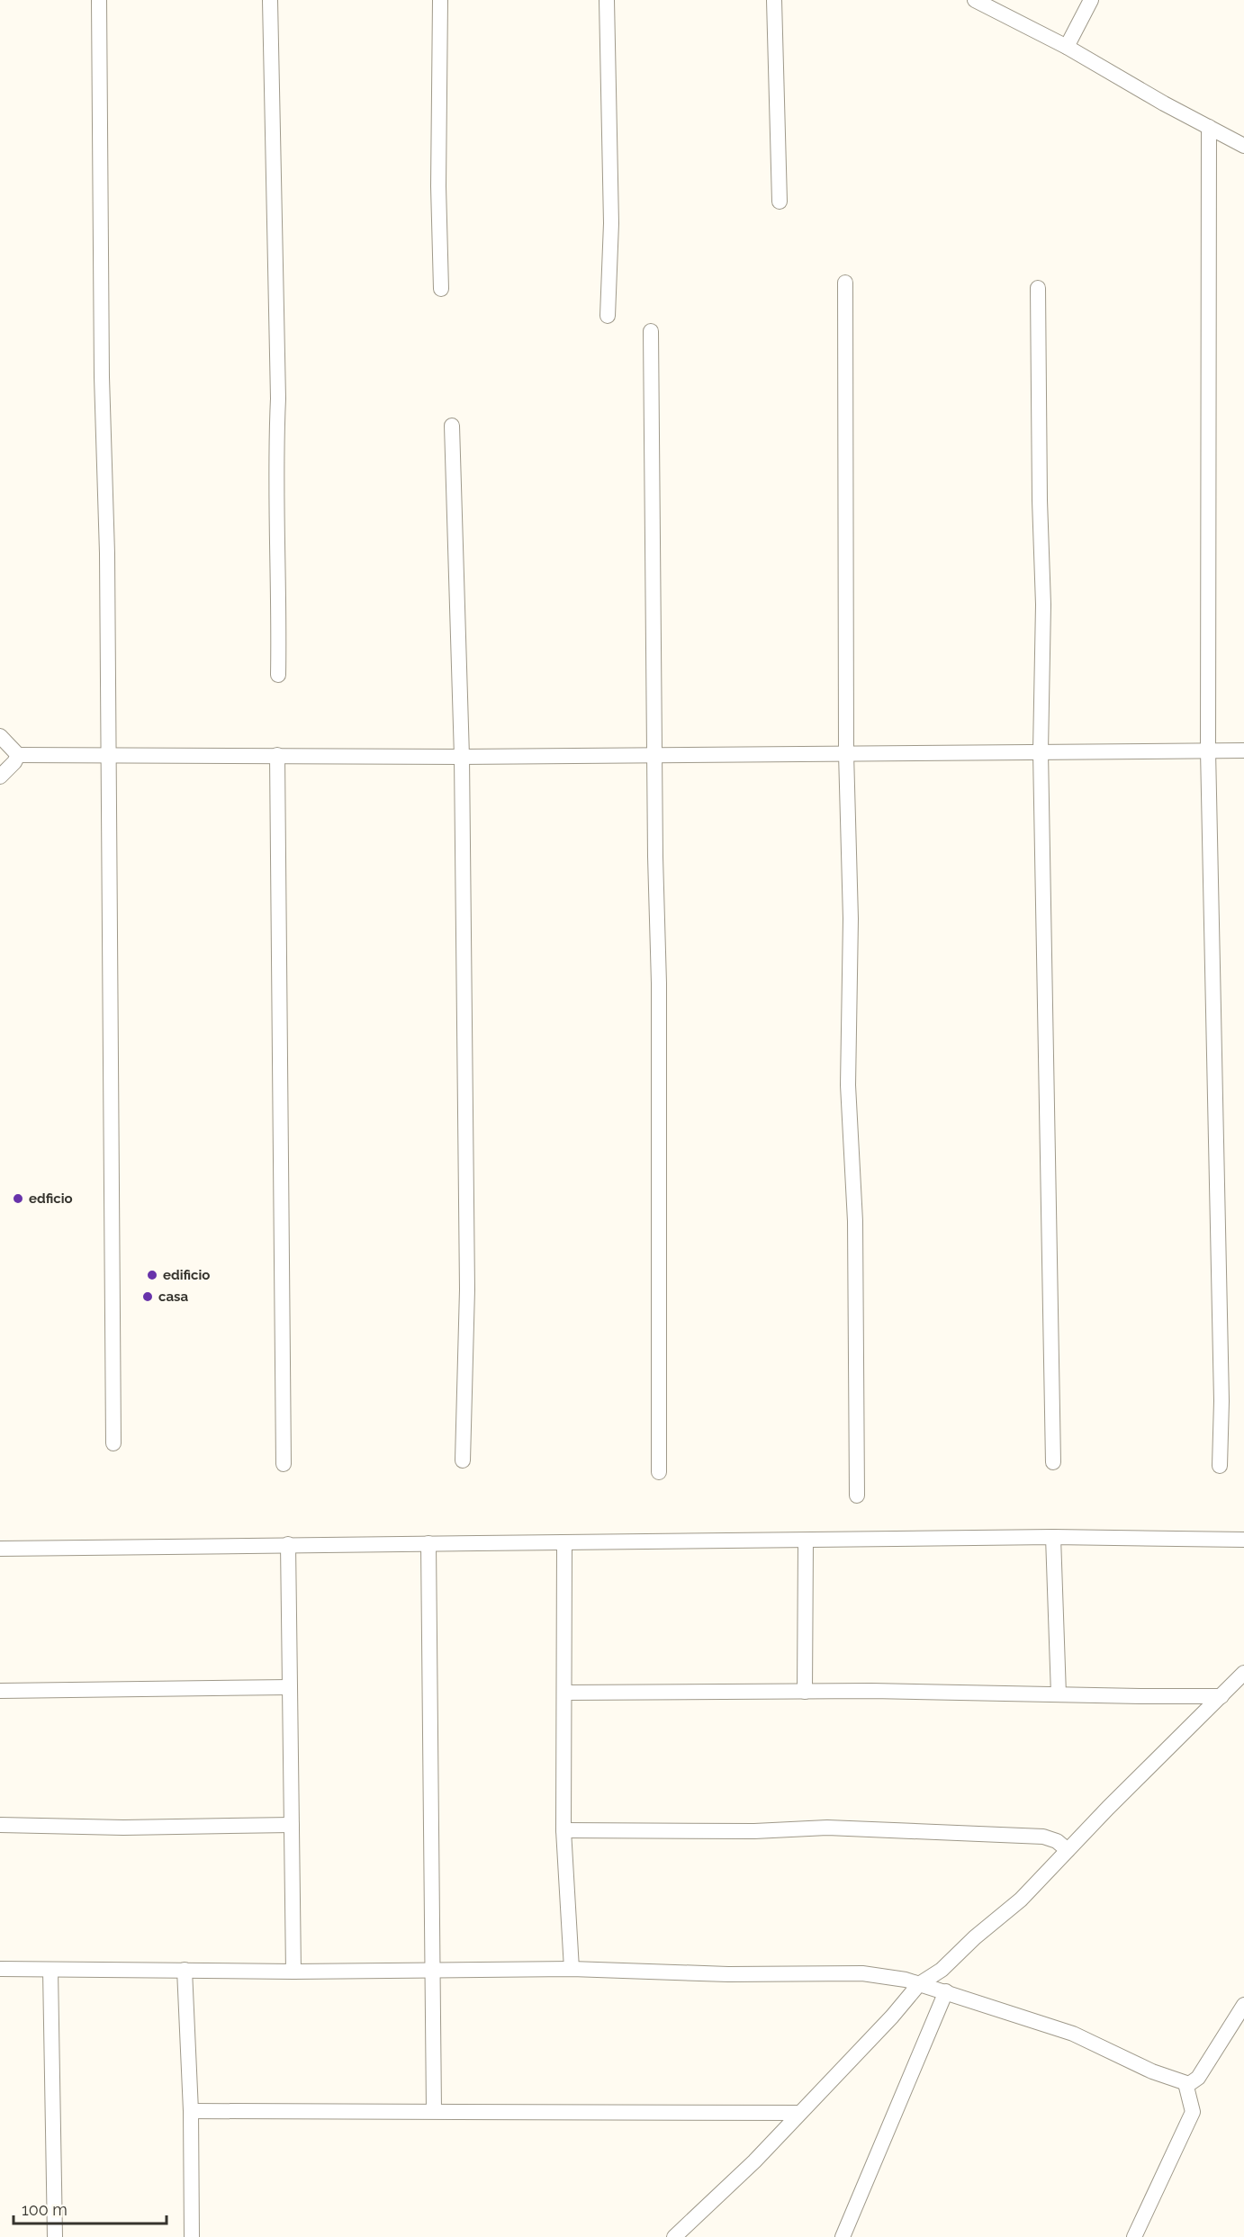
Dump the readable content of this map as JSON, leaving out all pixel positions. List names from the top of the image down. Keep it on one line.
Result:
{"places":["edficio","edificio","casa"],"scale_bar":"100 m"}
